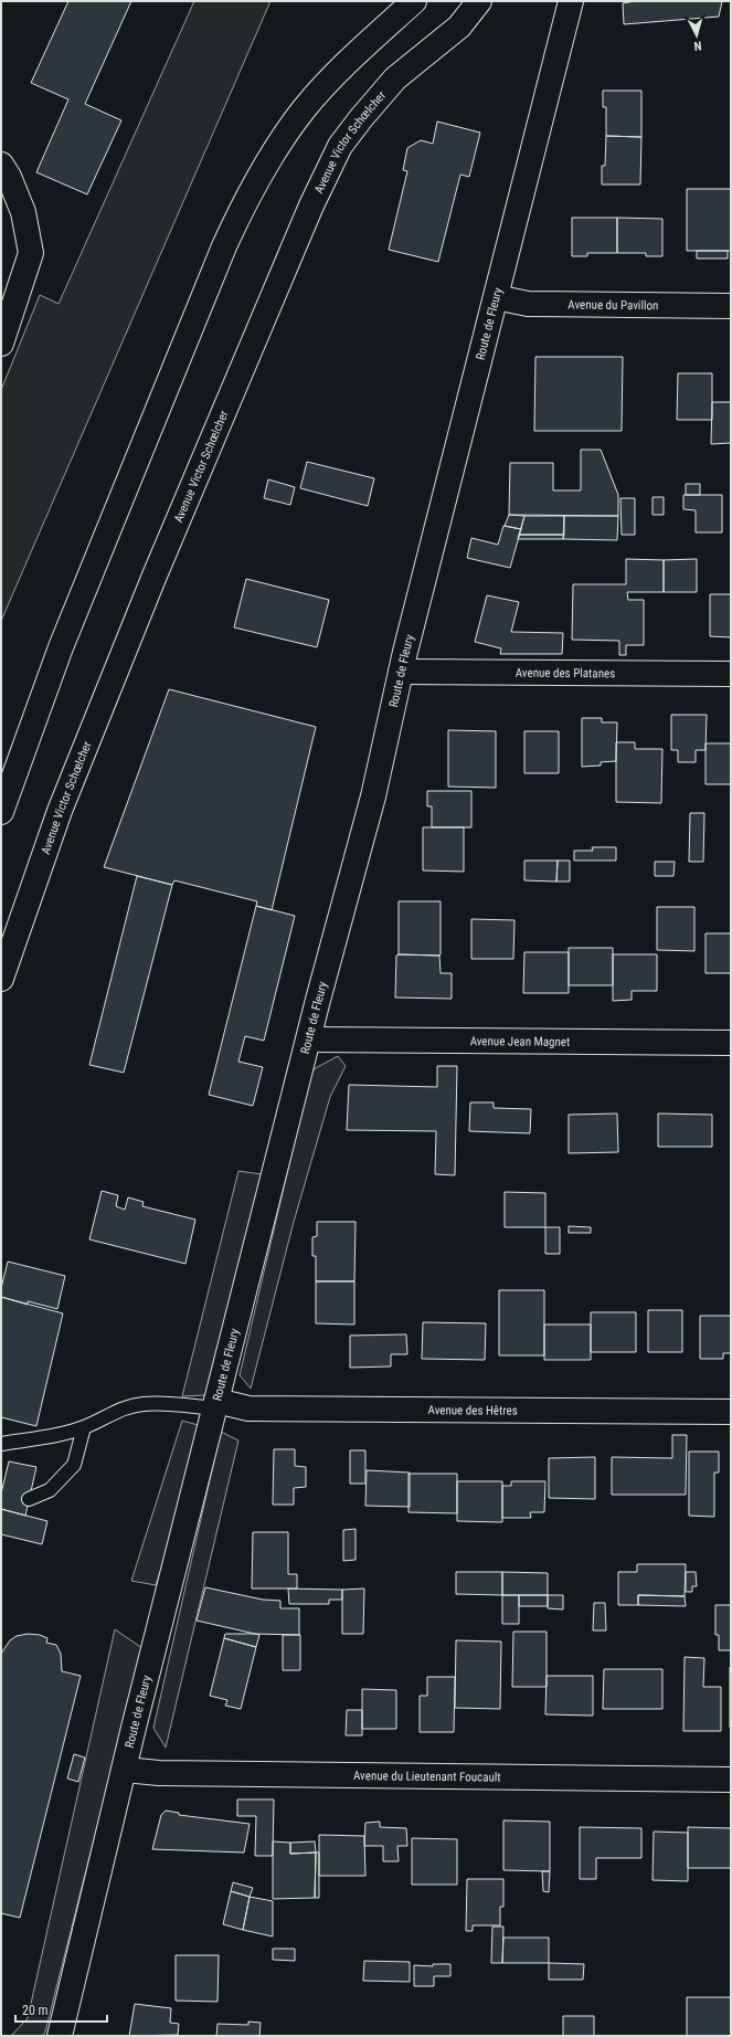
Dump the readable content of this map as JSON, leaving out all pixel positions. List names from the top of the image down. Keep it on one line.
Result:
{"streets":{"street":["Avenue Victor Schœlcher","Avenue du Pavillon","Route de Fleury","Avenue des Platanes","Avenue Jean Magnet","Avenue des Hêtres","Avenue du Lieutenant Foucault"]},"crossings":[["Avenue du Pavillon","Route de Fleury"],["Route de Fleury","Avenue des Platanes"],["Route de Fleury","Avenue Jean Magnet"],["Route de Fleury","Avenue des Hêtres"],["Route de Fleury","Avenue du Lieutenant Foucault"]],"scale_bar":"20 m","north":"bottom"}
